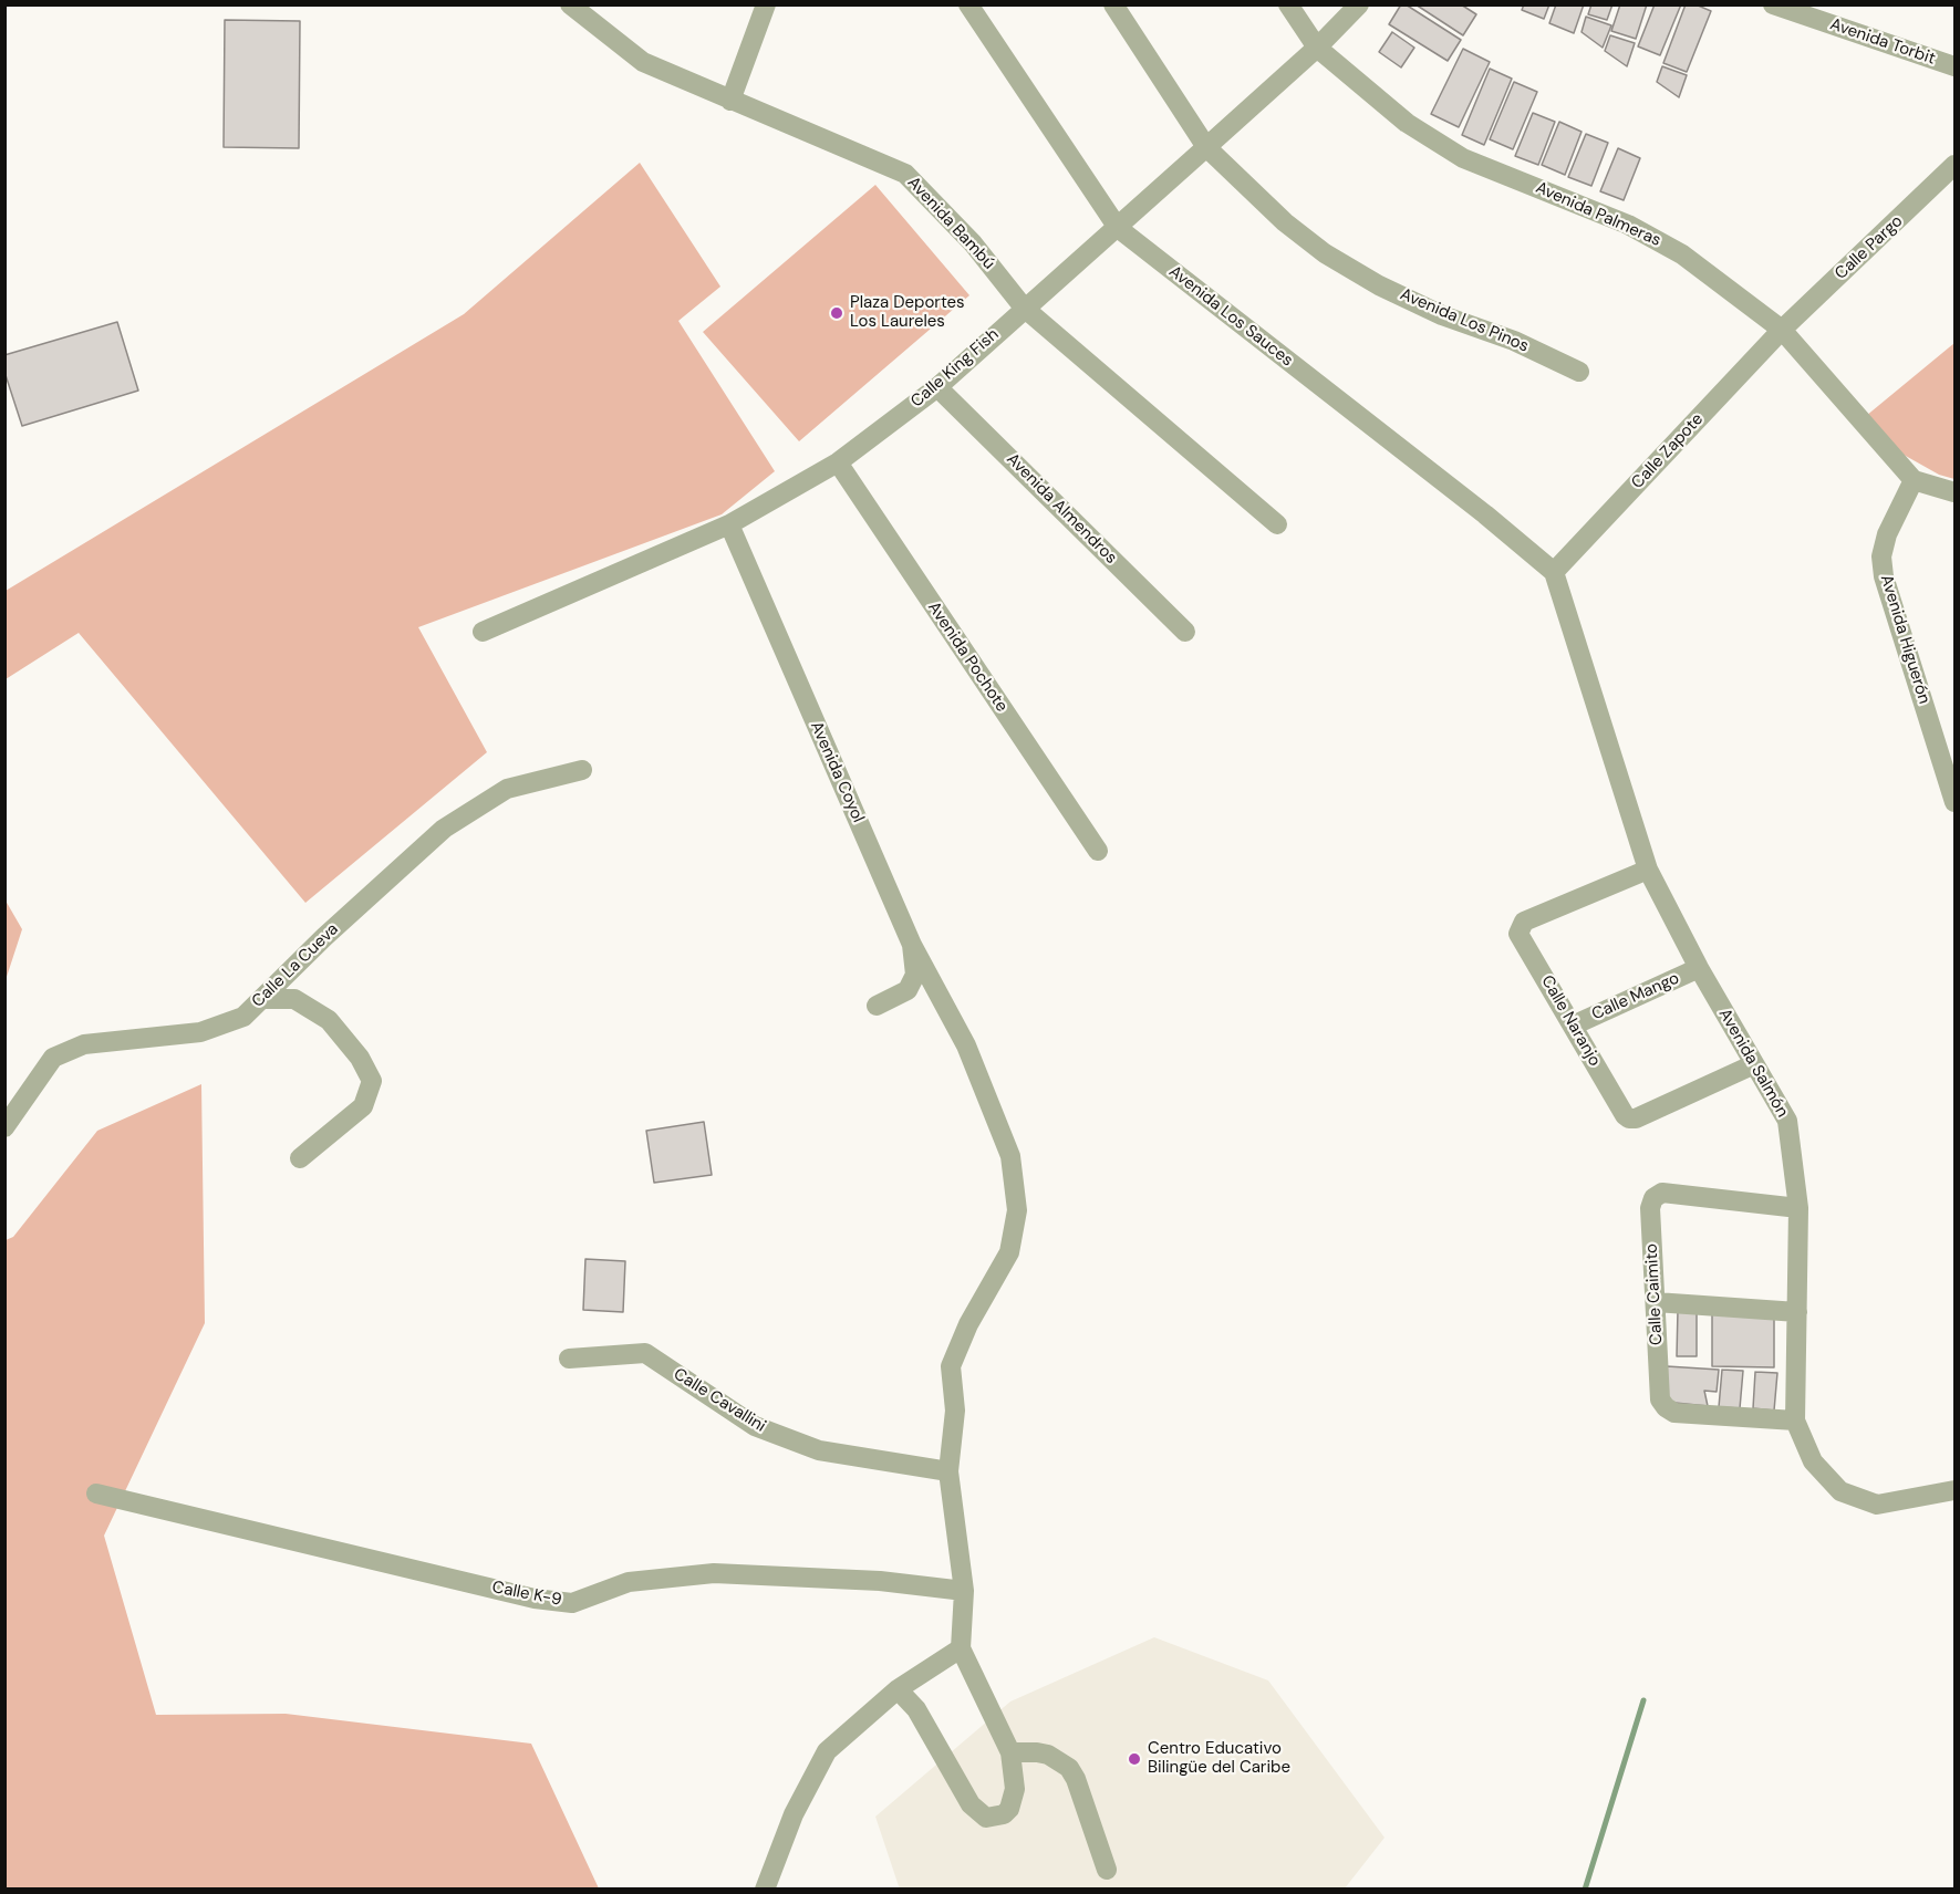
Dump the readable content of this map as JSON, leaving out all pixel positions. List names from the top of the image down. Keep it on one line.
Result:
{"streets":{"street":["Avenida Torbit","Avenida Palmeras","Avenida Bambú","Calle Pargo","Avenida Los Sauces","Avenida Los Pinos","Calle King Fish","Calle Zapote","Avenida Almendros","Avenida Higuerón","Avenida Pochote","Avenida Coyol","Calle La Cueva","Calle Mango","Calle Naranjo","Avenida Salmón","Calle Caimito","Calle Cavallini","Calle K-9"]},"crossings":[["Avenida Palmeras","Calle Pargo"],["Avenida Palmeras","Calle King Fish"],["Avenida Palmeras","Calle Zapote"],["Avenida Palmeras","Avenida Higuerón"],["Avenida Bambú","Calle King Fish"],["Calle Pargo","Calle Zapote"],["Avenida Los Sauces","Calle King Fish"],["Avenida Los Sauces","Calle Zapote"],["Avenida Los Sauces","Avenida Salmón"],["Avenida Los Pinos","Calle King Fish"],["Calle King Fish","Avenida Almendros"],["Calle King Fish","Avenida Pochote"],["Calle King Fish","Avenida Coyol"],["Calle Zapote","Avenida Salmón"],["Calle Mango","Calle Naranjo"],["Calle Mango","Avenida Salmón"],["Calle Naranjo","Avenida Salmón"],["Avenida Salmón","Calle Caimito"]],"places":["Plaza Deportes Los Laureles","Centro Educativo Bilingüe del Caribe"]}
